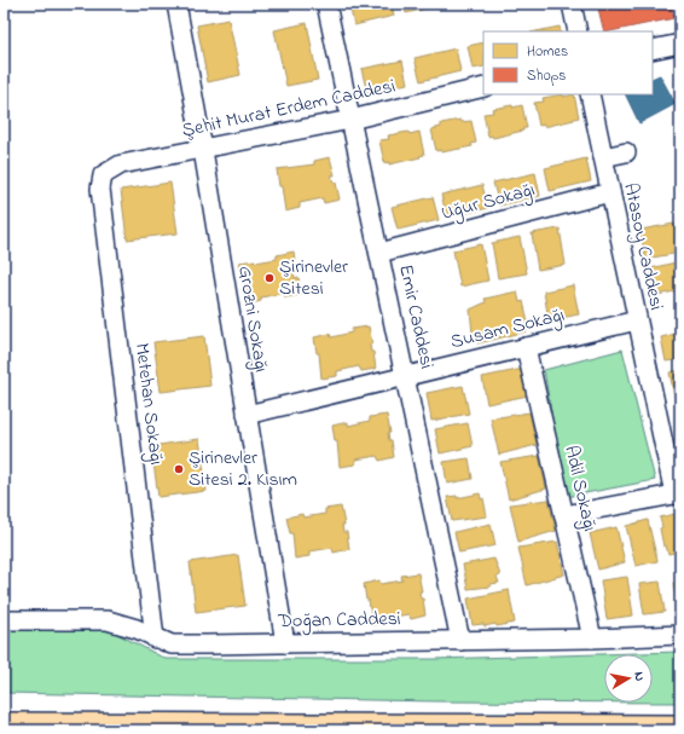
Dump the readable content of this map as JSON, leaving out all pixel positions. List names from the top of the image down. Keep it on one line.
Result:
{"streets":{"street":["Şehit Murat Erdem Caddesi","Uğur Sokağı","Atasoy Caddesi","Emir Caddesi","Grozni Sokağı","Susam Sokağı","Metehan Sokağı","Adil Sokağı","Doğan Caddesi"]},"crossings":[["Şehit Murat Erdem Caddesi","Emir Caddesi"],["Şehit Murat Erdem Caddesi","Grozni Sokağı"],["Şehit Murat Erdem Caddesi","Metehan Sokağı"],["Uğur Sokağı","Atasoy Caddesi"],["Uğur Sokağı","Emir Caddesi"],["Atasoy Caddesi","Susam Sokağı"],["Emir Caddesi","Susam Sokağı"],["Emir Caddesi","Doğan Caddesi"],["Grozni Sokağı","Susam Sokağı"],["Grozni Sokağı","Doğan Caddesi"],["Susam Sokağı","Adil Sokağı"],["Metehan Sokağı","Doğan Caddesi"],["Adil Sokağı","Doğan Caddesi"]],"places":["Şirinevler Sitesi","Şirinevler Sitesi 2. Kısım"],"legend":["Homes","Shops"],"north":"right"}
